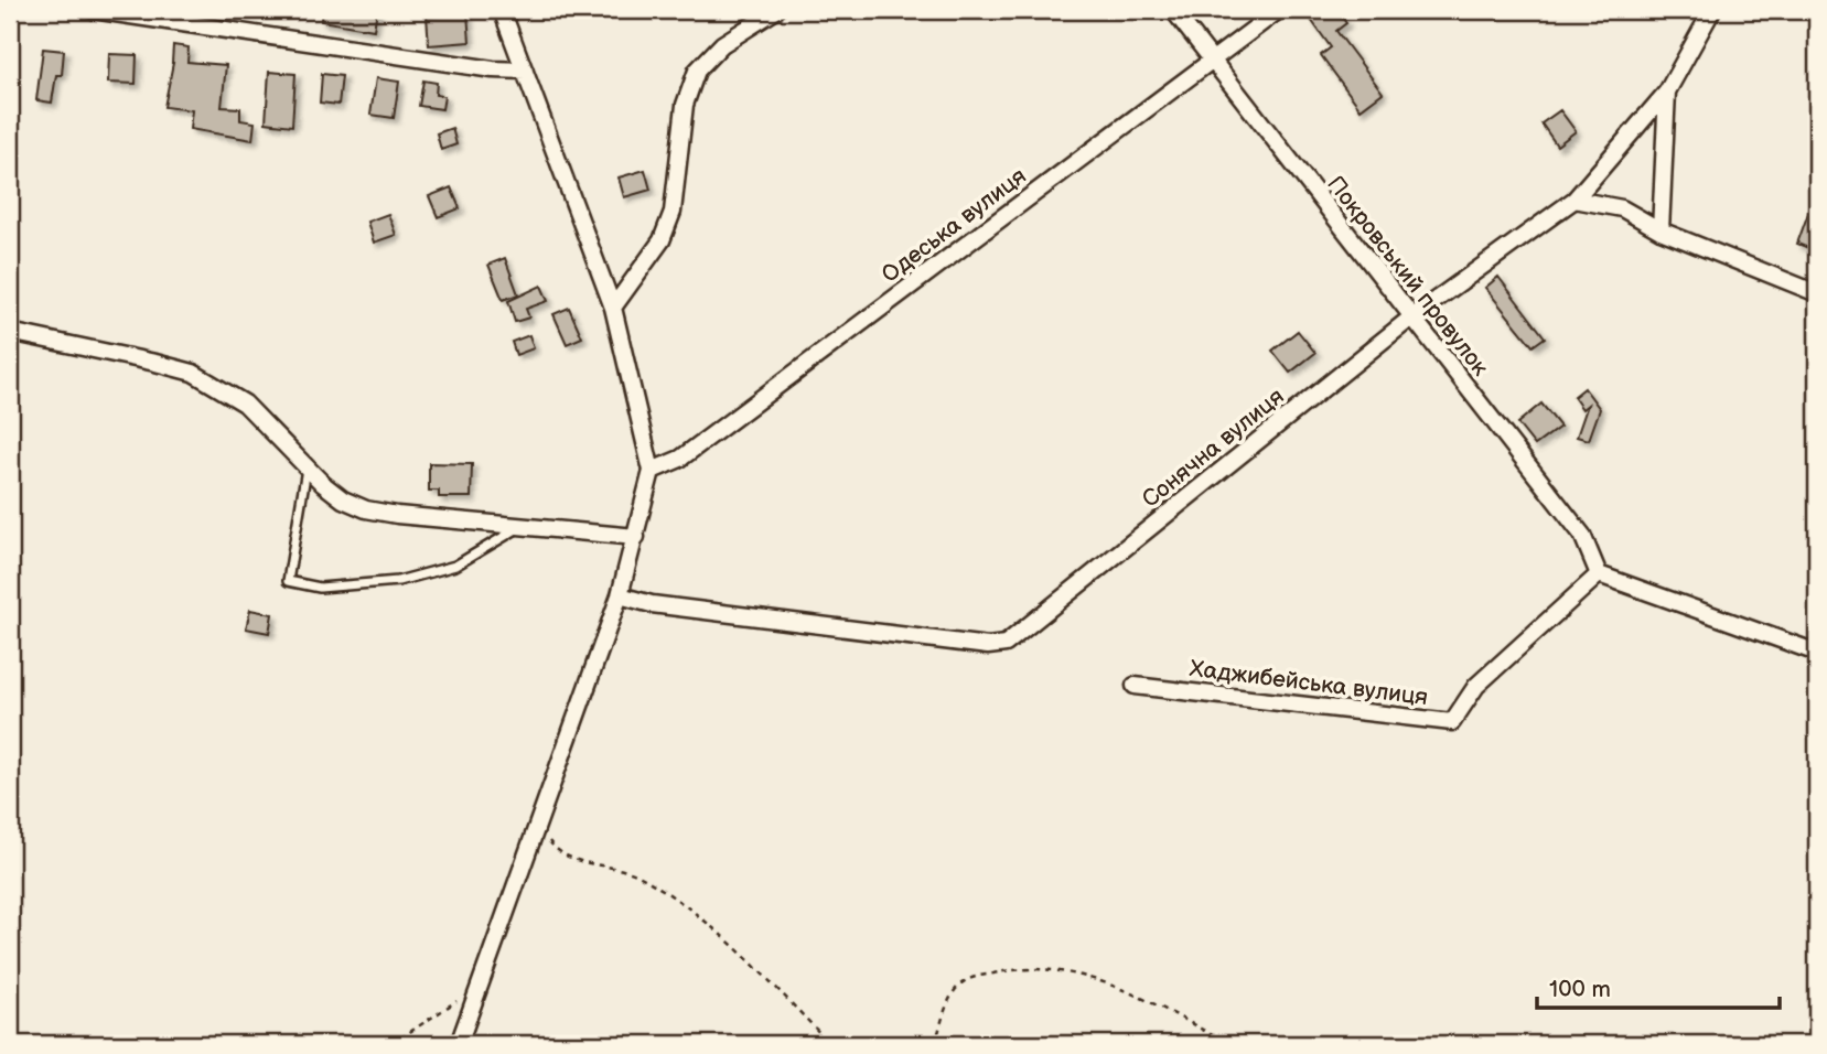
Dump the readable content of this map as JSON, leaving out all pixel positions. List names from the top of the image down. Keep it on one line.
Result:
{"streets":{"street":["Одеська вулиця","Покровський провулок","Сонячна вулиця","Хаджибейська вулиця"]},"crossings":[["Одеська вулиця","Покровський провулок"],["Покровський провулок","Сонячна вулиця"],["Покровський провулок","Хаджибейська вулиця"]],"scale_bar":"100 m"}
